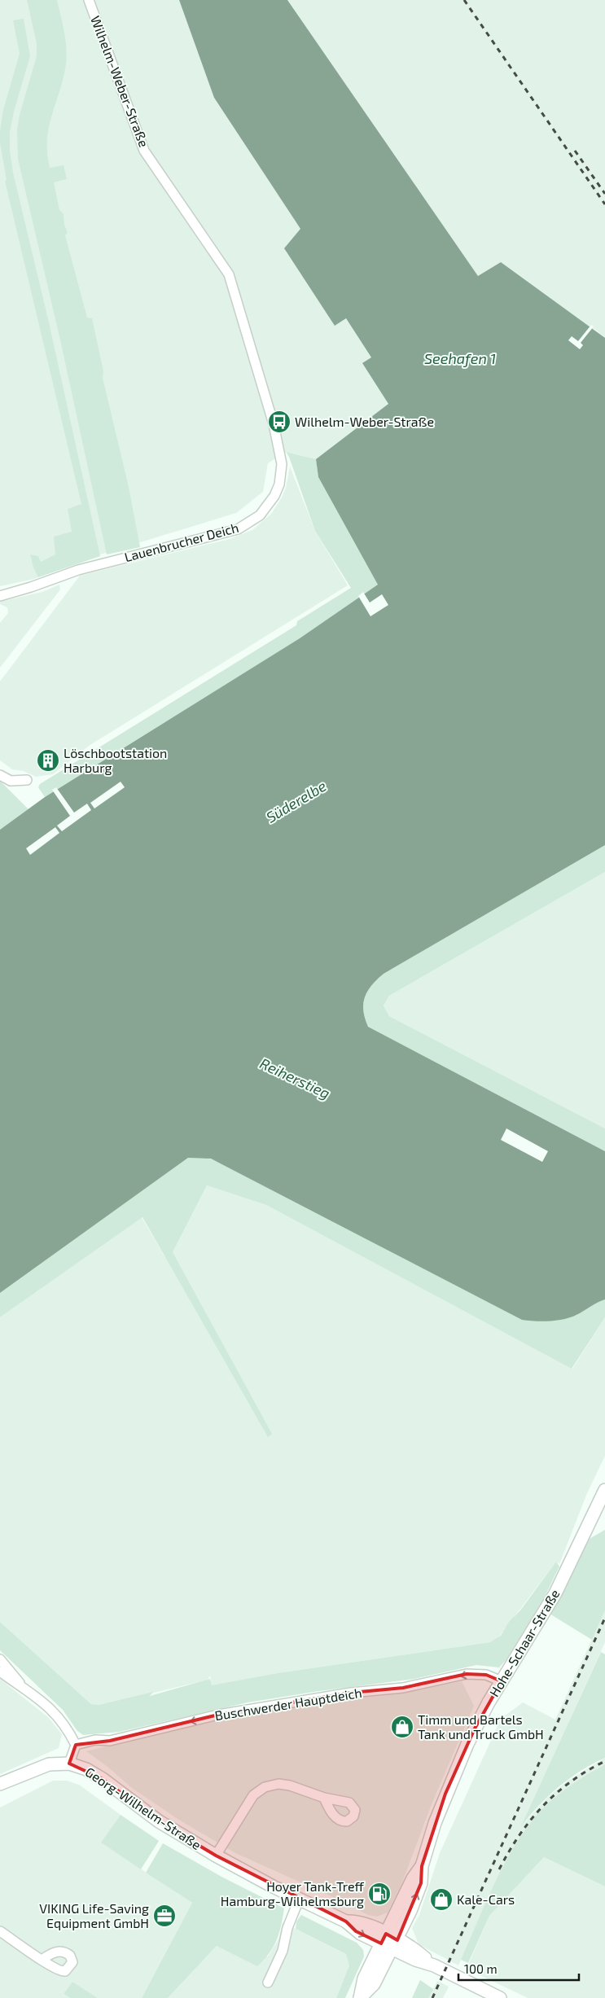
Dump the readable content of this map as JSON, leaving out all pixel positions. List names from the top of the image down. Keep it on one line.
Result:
{"streets":{"main road":["Hohe-Schaar-Straße","Georg-Wilhelm-Straße"],"street":["Wilhelm-Weber-Straße","Lauenbrucher Deich","Buschwerder Hauptdeich"]},"crossings":[["Wilhelm-Weber-Straße","Lauenbrucher Deich"],["Hohe-Schaar-Straße","Buschwerder Hauptdeich"],["Hohe-Schaar-Straße","Georg-Wilhelm-Straße"]],"one_way":["Buschwerder Hauptdeich"],"water":["Seehafen 1","Süderelbe","Reiherstieg"],"places":{"bus stop":["Wilhelm-Weber-Straße"],"building":["Löschbootstation Harburg"],"shop":["Timm und Bartels Tank und Truck GmbH","Kale-Cars"],"fuel station":["Hoyer Tank-Treff Hamburg-Wilhelmsburg"],"office":["VIKING Life-Saving Equipment GmbH"]},"scale_bar":"100 m"}
